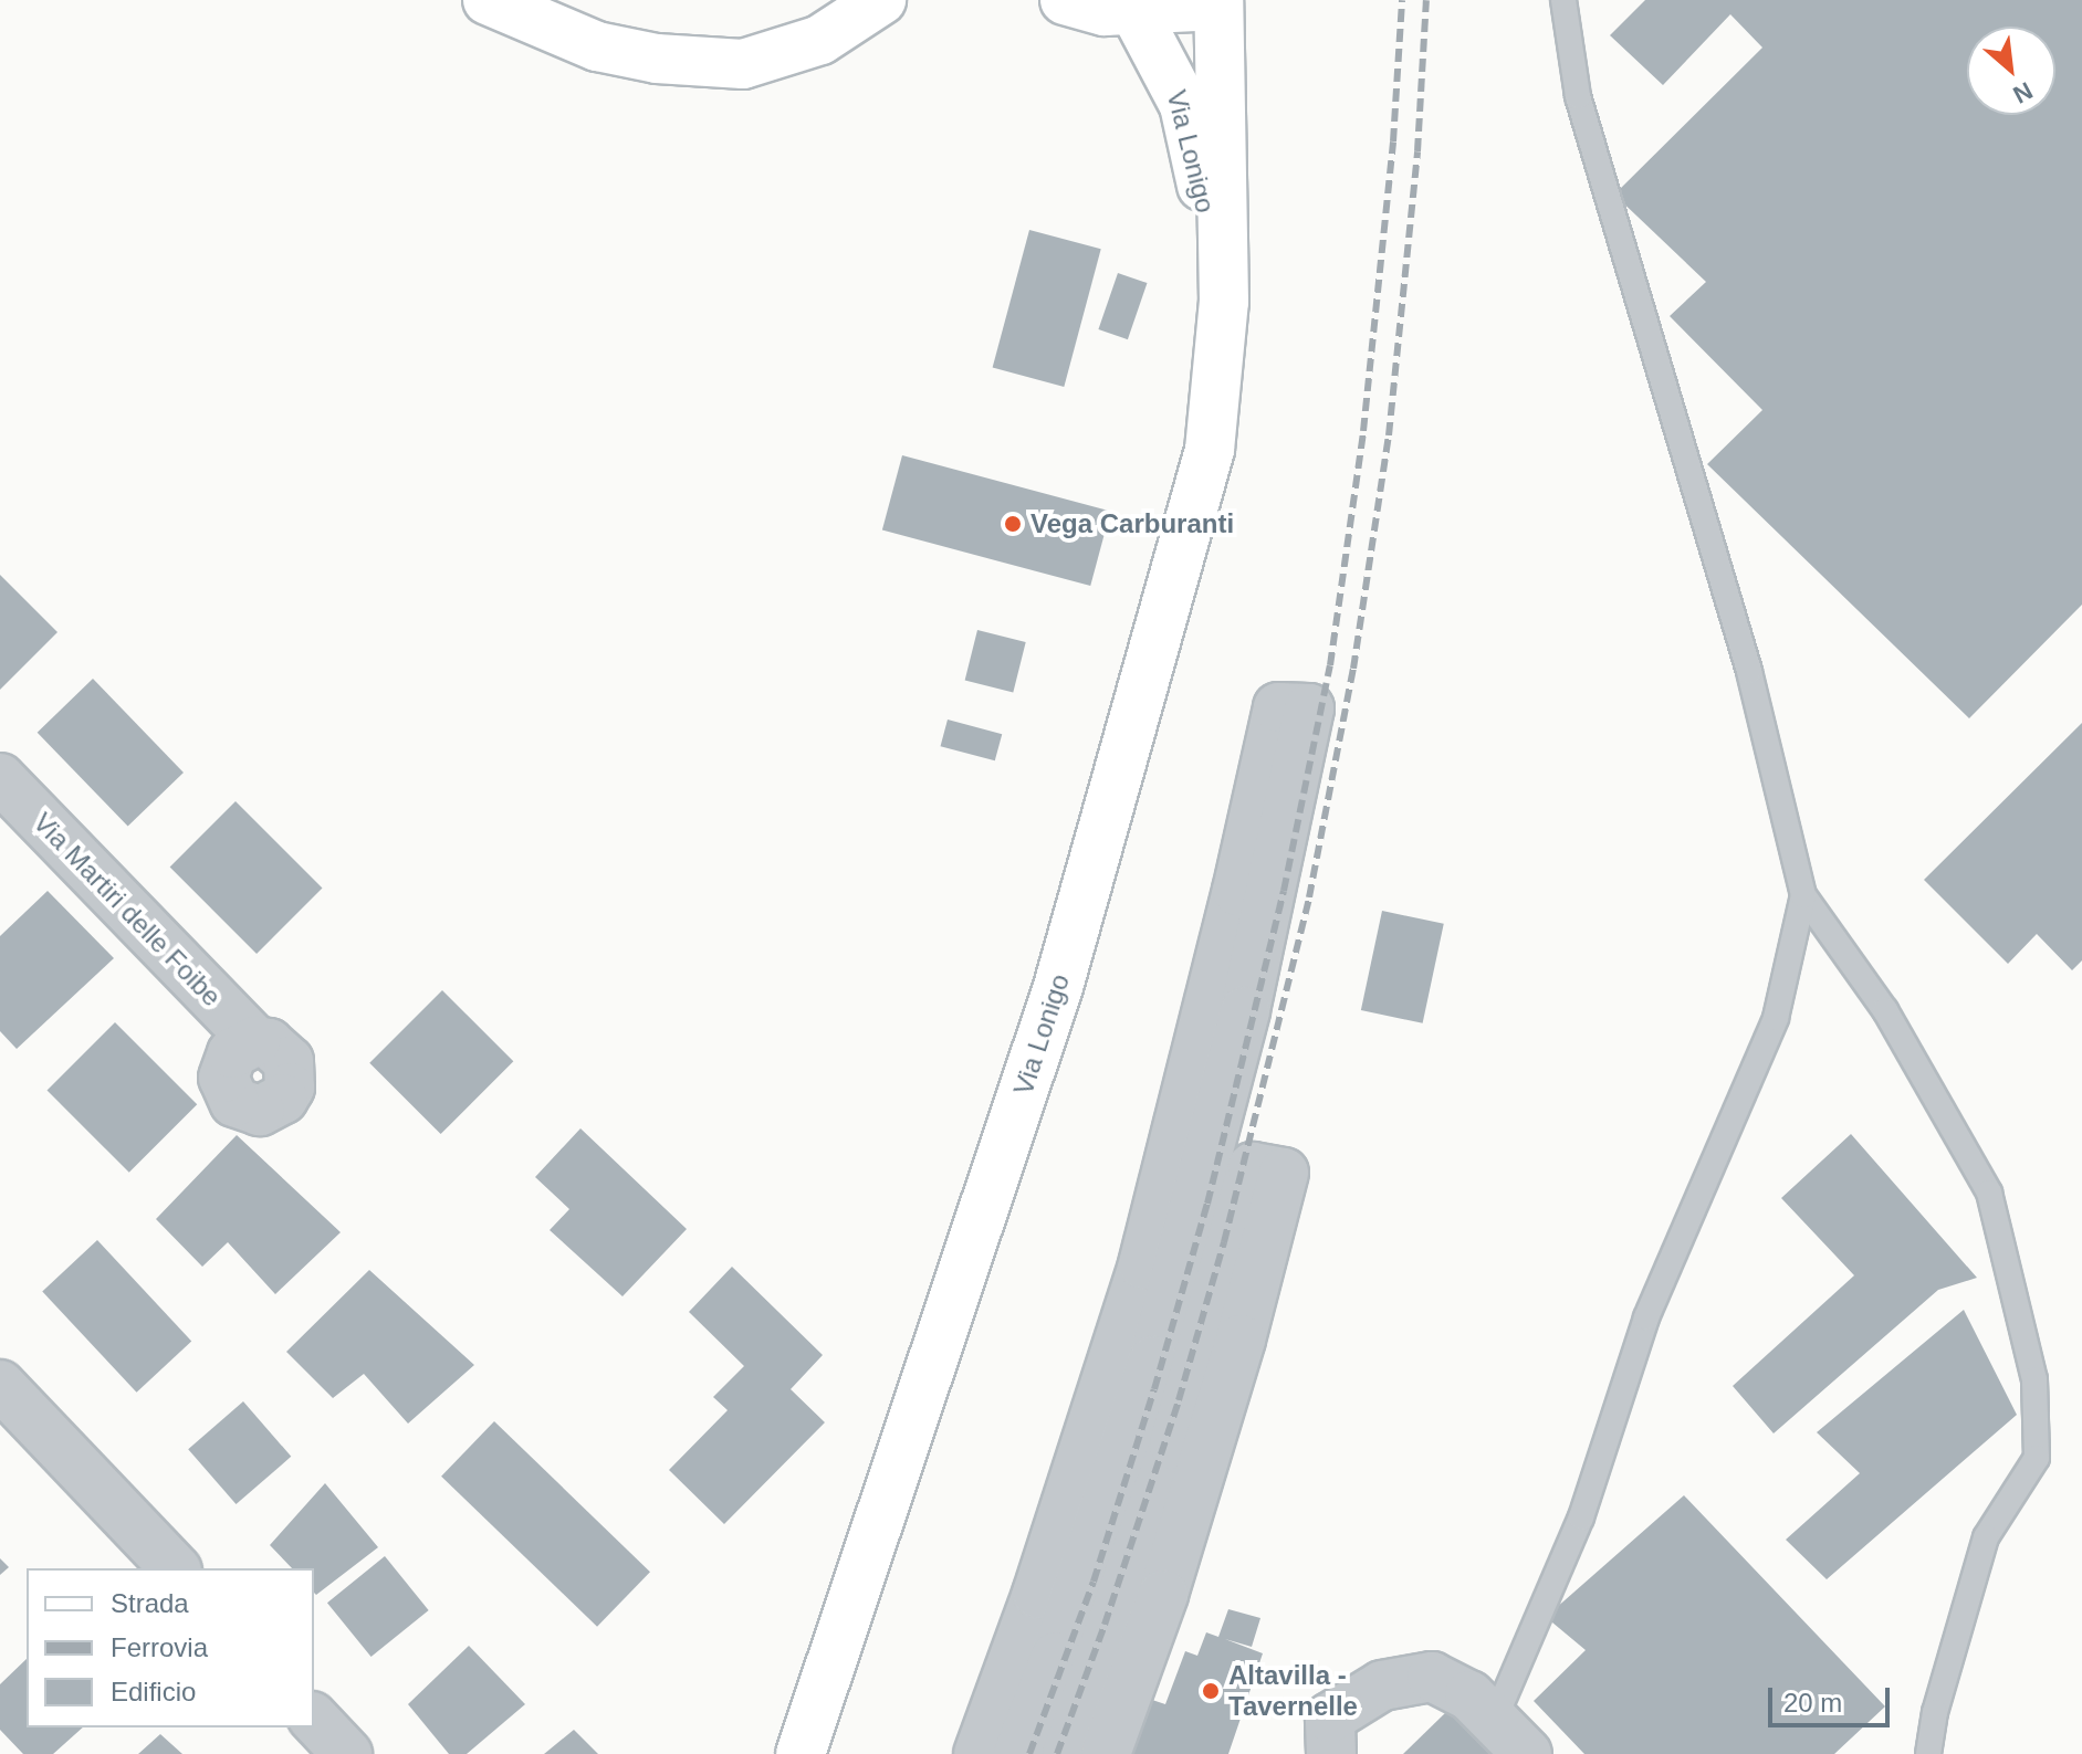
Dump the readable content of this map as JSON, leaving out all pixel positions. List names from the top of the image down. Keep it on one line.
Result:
{"streets":{"main road":["Via Lonigo"],"street":["Via Martiri delle Foibe"]},"places":["Vega Carburanti","Altavilla - Tavernelle"],"legend":["Strada","Ferrovia","Edificio"],"scale_bar":"20 m","north":"bottom right"}
